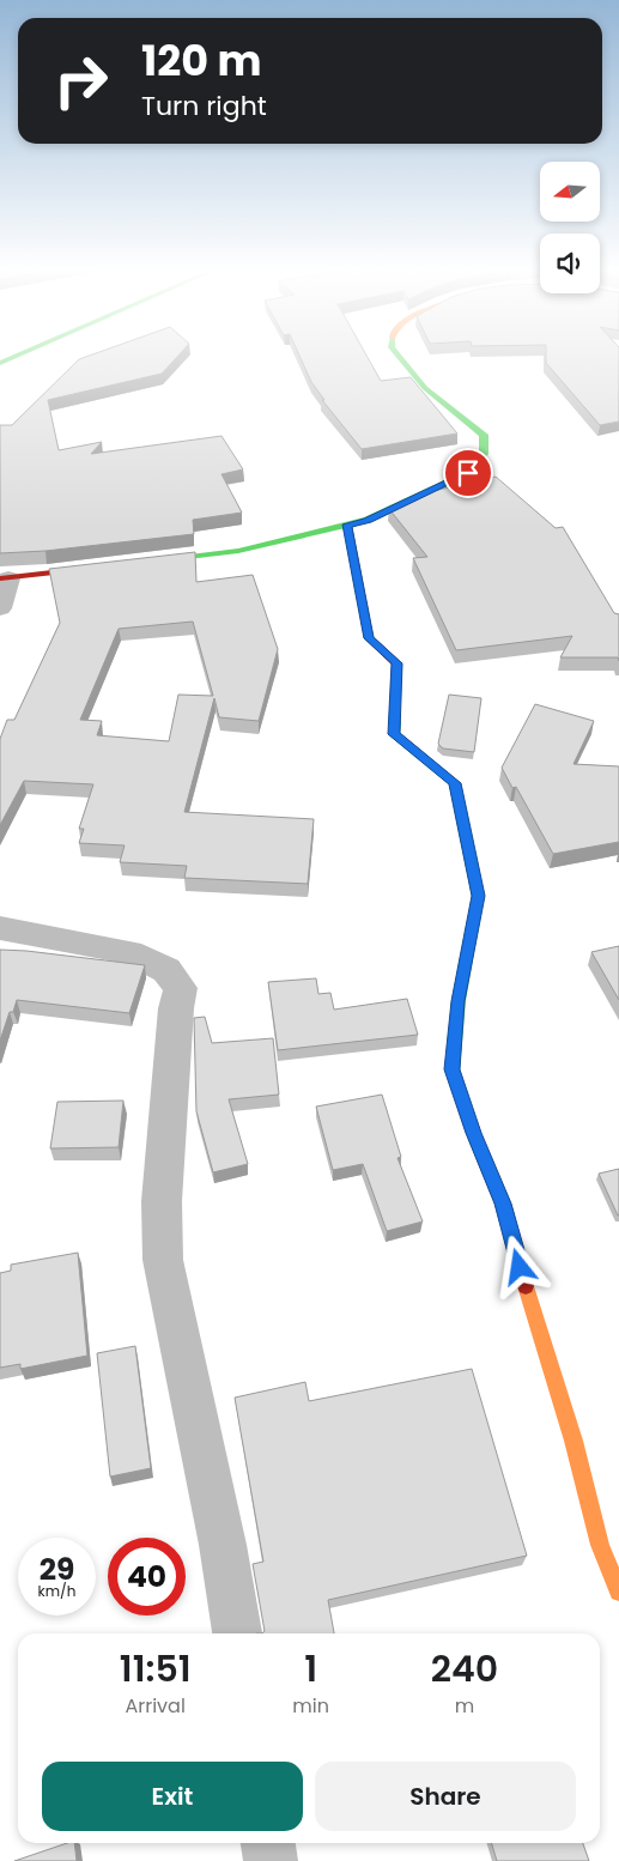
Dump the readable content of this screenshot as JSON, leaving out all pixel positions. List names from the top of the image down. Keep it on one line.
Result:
{"north":"left","page":{"turn":["120 m","Turn right"],"speed":"29 km/h","limit":"40","eta":["11:51","Arrival","1","min","240","m"],"buttons":["Exit","Share"]}}
